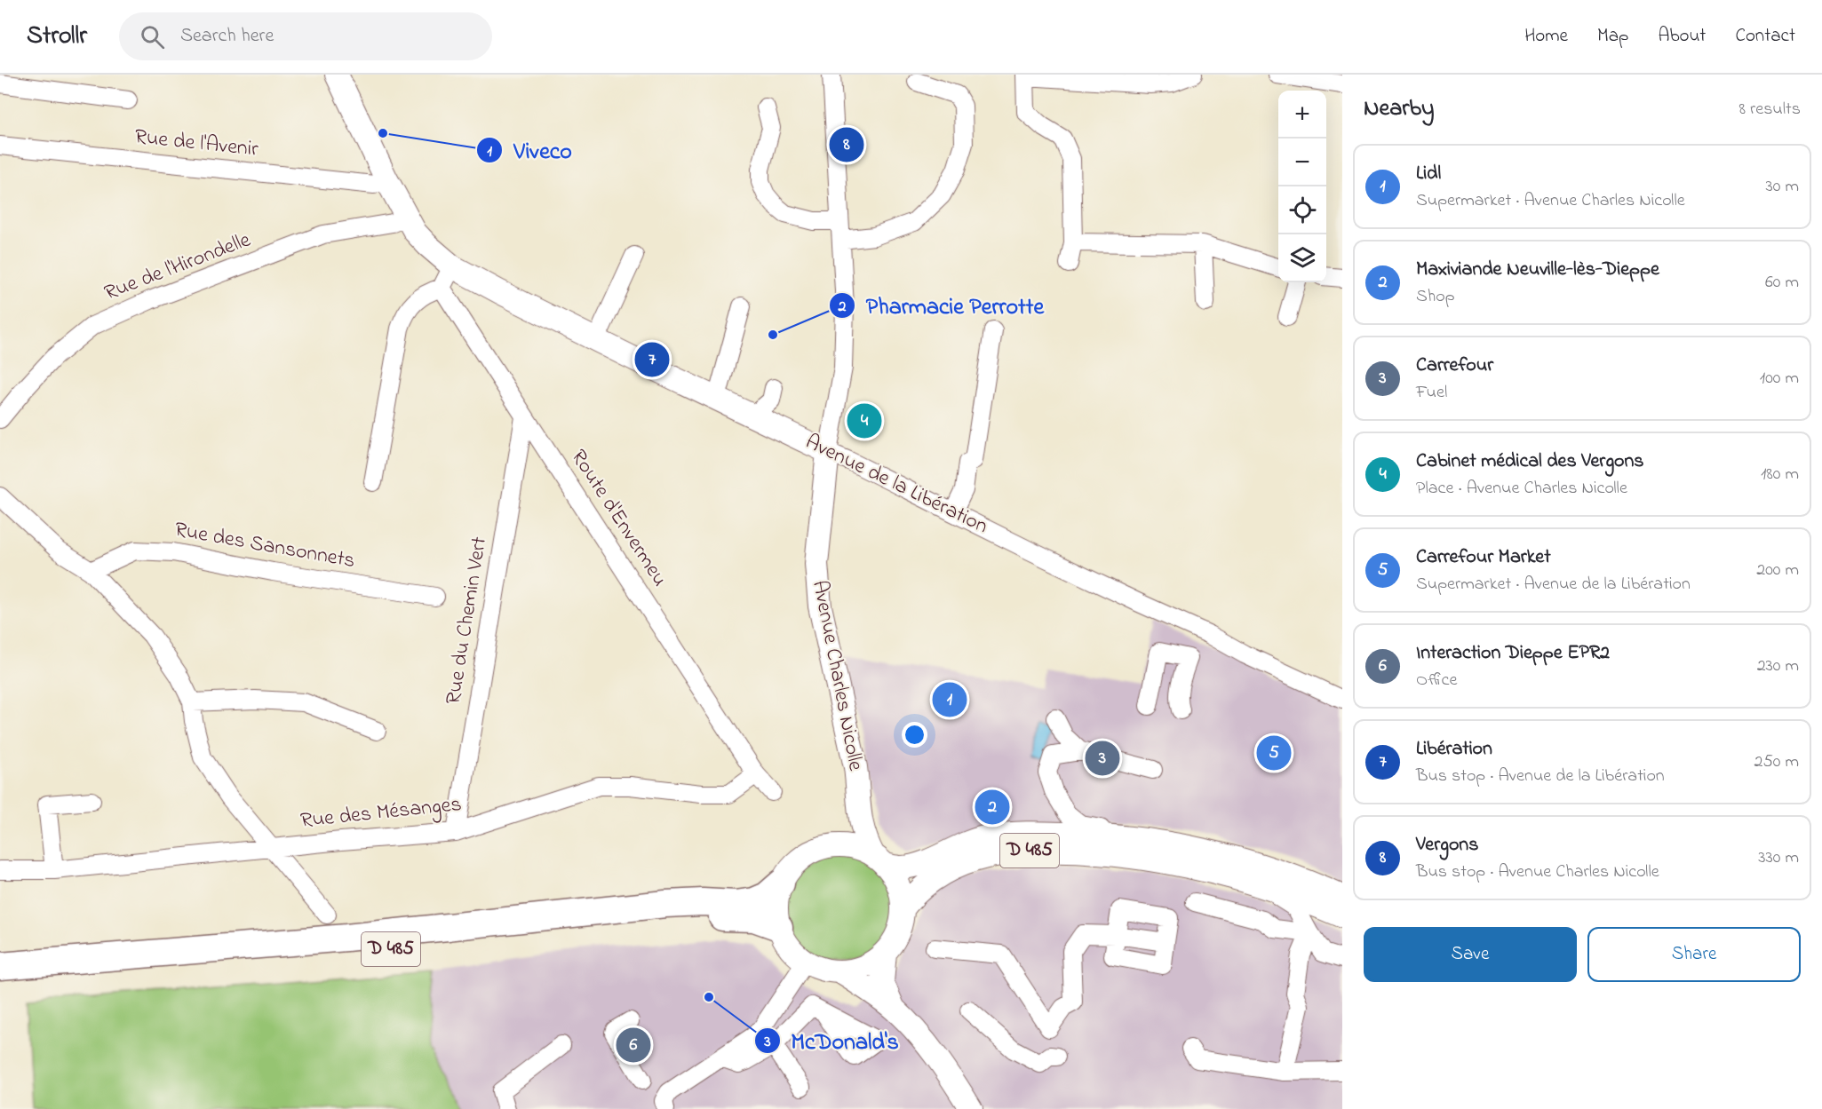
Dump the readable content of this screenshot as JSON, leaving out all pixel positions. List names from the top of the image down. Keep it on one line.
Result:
{"streets":{"highway":["D 485"],"main road":["Avenue de la Libération","Avenue Charles Nicolle"],"street":["Rue de l'Avenir","Rue de l'Hirondelle","Route d'Envermeu","Rue des Sansonnets","Rue du Chemin Vert","Rue des Mésanges"]},"crossings":[["Rue de l'Avenir","Avenue de la Libération"],["Rue de l'Hirondelle","Avenue de la Libération"],["Avenue de la Libération","Avenue Charles Nicolle"],["Route d'Envermeu","Rue du Chemin Vert"],["Route d'Envermeu","Rue des Mésanges"],["Rue du Chemin Vert","Rue des Mésanges"],["Avenue Charles Nicolle","D 485"]],"places":["Viveco","Pharmacie Perrotte","McDonald's"],"page":{"header":"Strollr","search":"Search here","nav":["Home","Map","About","Contact"],"heading":["Nearby","8 results"],"map_buttons":["+","−"],"pins":["8","7","4","1","5","3","2","6"],"list":[{"mark":"1","name":"Lidl","note":"Supermarket · Avenue Charles Nicolle","value":"30 m"},{"mark":"2","name":"Maxiviande Neuville-lès-Dieppe","note":"Shop","value":"60 m"},{"mark":"3","name":"Carrefour","note":"Fuel","value":"100 m"},{"mark":"4","name":"Cabinet médical des Vergons","note":"Place · Avenue Charles Nicolle","value":"180 m"},{"mark":"5","name":"Carrefour Market","note":"Supermarket · Avenue de la Libération","value":"200 m"},{"mark":"6","name":"Interaction Dieppe EPR2","note":"Office","value":"230 m"},{"mark":"7","name":"Libération","note":"Bus stop · Avenue de la Libération","value":"250 m"},{"mark":"8","name":"Vergons","note":"Bus stop · Avenue Charles Nicolle","value":"330 m"}],"buttons":["Save","Share"]}}
